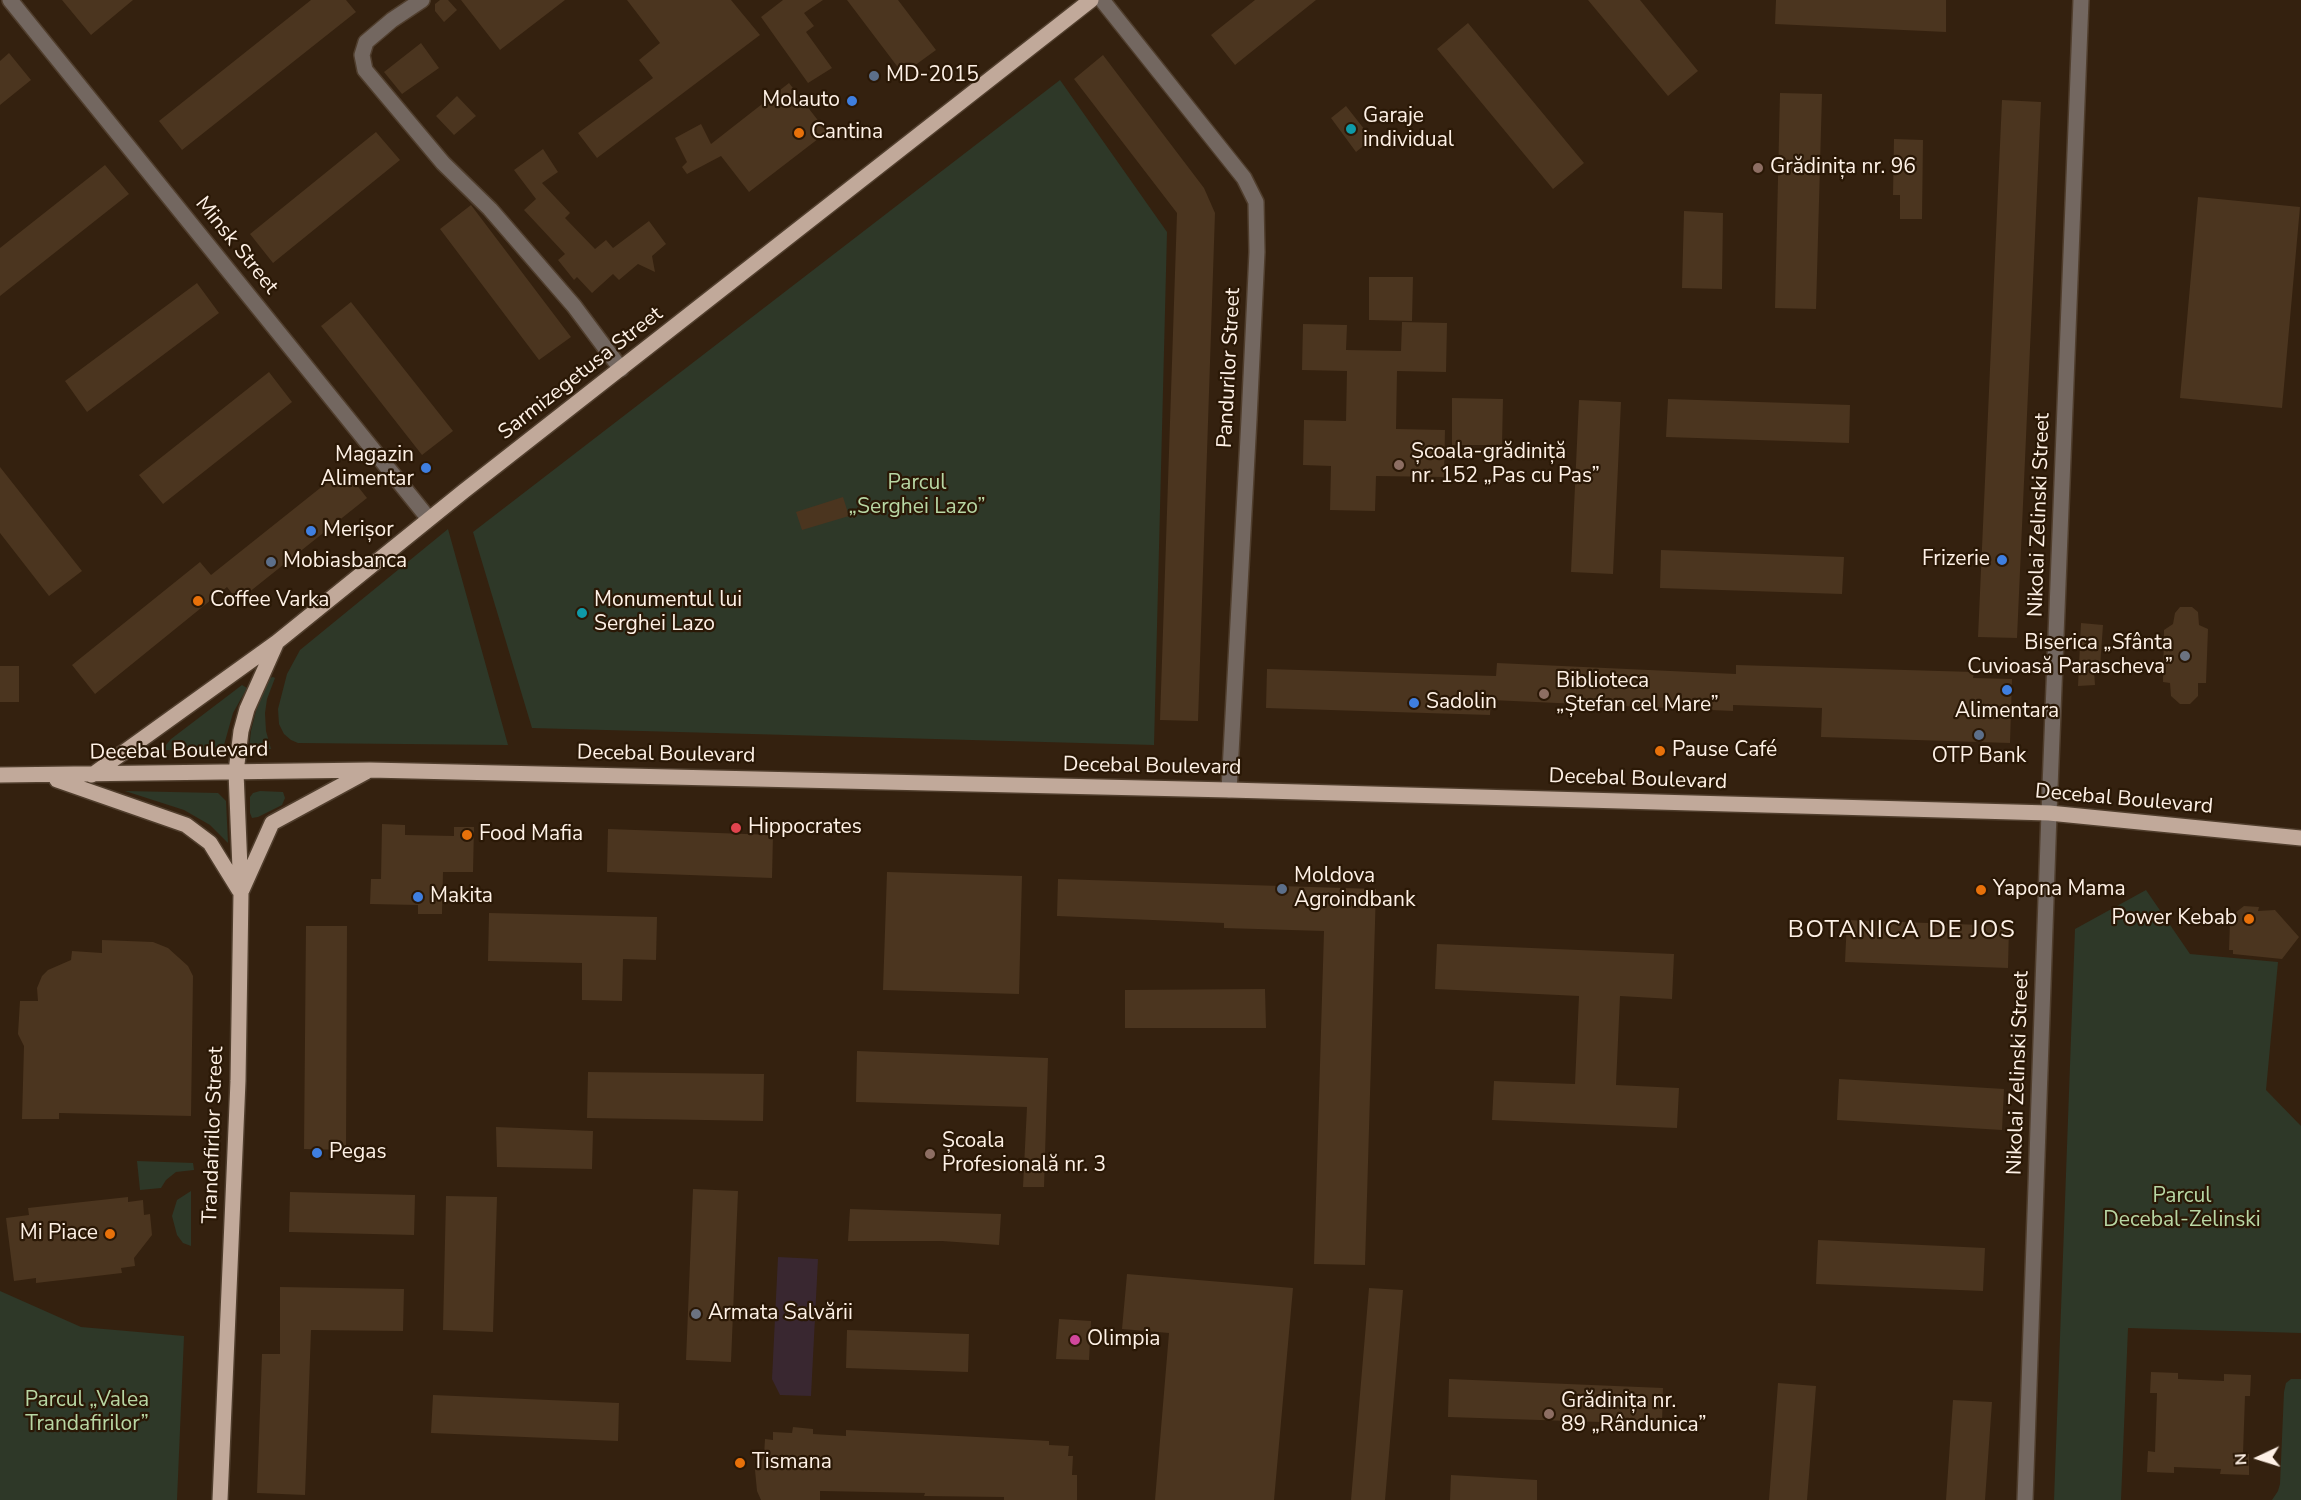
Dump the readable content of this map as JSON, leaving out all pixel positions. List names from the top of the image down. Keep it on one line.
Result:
{"streets":{"main road":["Sarmizegetusa Street","Decebal Boulevard","Trandafirilor Street"],"street":["Minsk Street","Pandurilor Street","Nikolai Zelinski Street"]},"crossings":[["Minsk Street","Sarmizegetusa Street"],["Pandurilor Street","Decebal Boulevard"],["Sarmizegetusa Street","Decebal Boulevard"],["Sarmizegetusa Street","Trandafirilor Street"],["Nikolai Zelinski Street","Decebal Boulevard"],["Decebal Boulevard","Trandafirilor Street"]],"districts":["BOTANICA DE JOS"],"parks":["Parcul „Serghei Lazo”","Parcul Decebal-Zelinski","Parcul „Valea Trandafirilor”"],"places":["MD-2015","Molauto","Garaje individual","Cantina","Grădinița nr. 96","Școala-grădiniță nr. 152 „Pas cu Pas”","Magazin Alimentar","Merișor","Frizerie","Mobiasbanca","Coffee Varka","Monumentul lui Serghei Lazo","Biserica „Sfânta Cuvioasă Parascheva”","Alimentara","Biblioteca „Ștefan cel Mare”","Sadolin","OTP Bank","Pause Café","Hippocrates","Food Mafia","Moldova Agroindbank","Yapona Mama","Makita","Power Kebab","Pegas","Școala Profesională nr. 3","Mi Piace","Armata Salvării","Olimpia","Grădinița nr. 89 „Rândunica”","Tismana"],"north":"left"}
